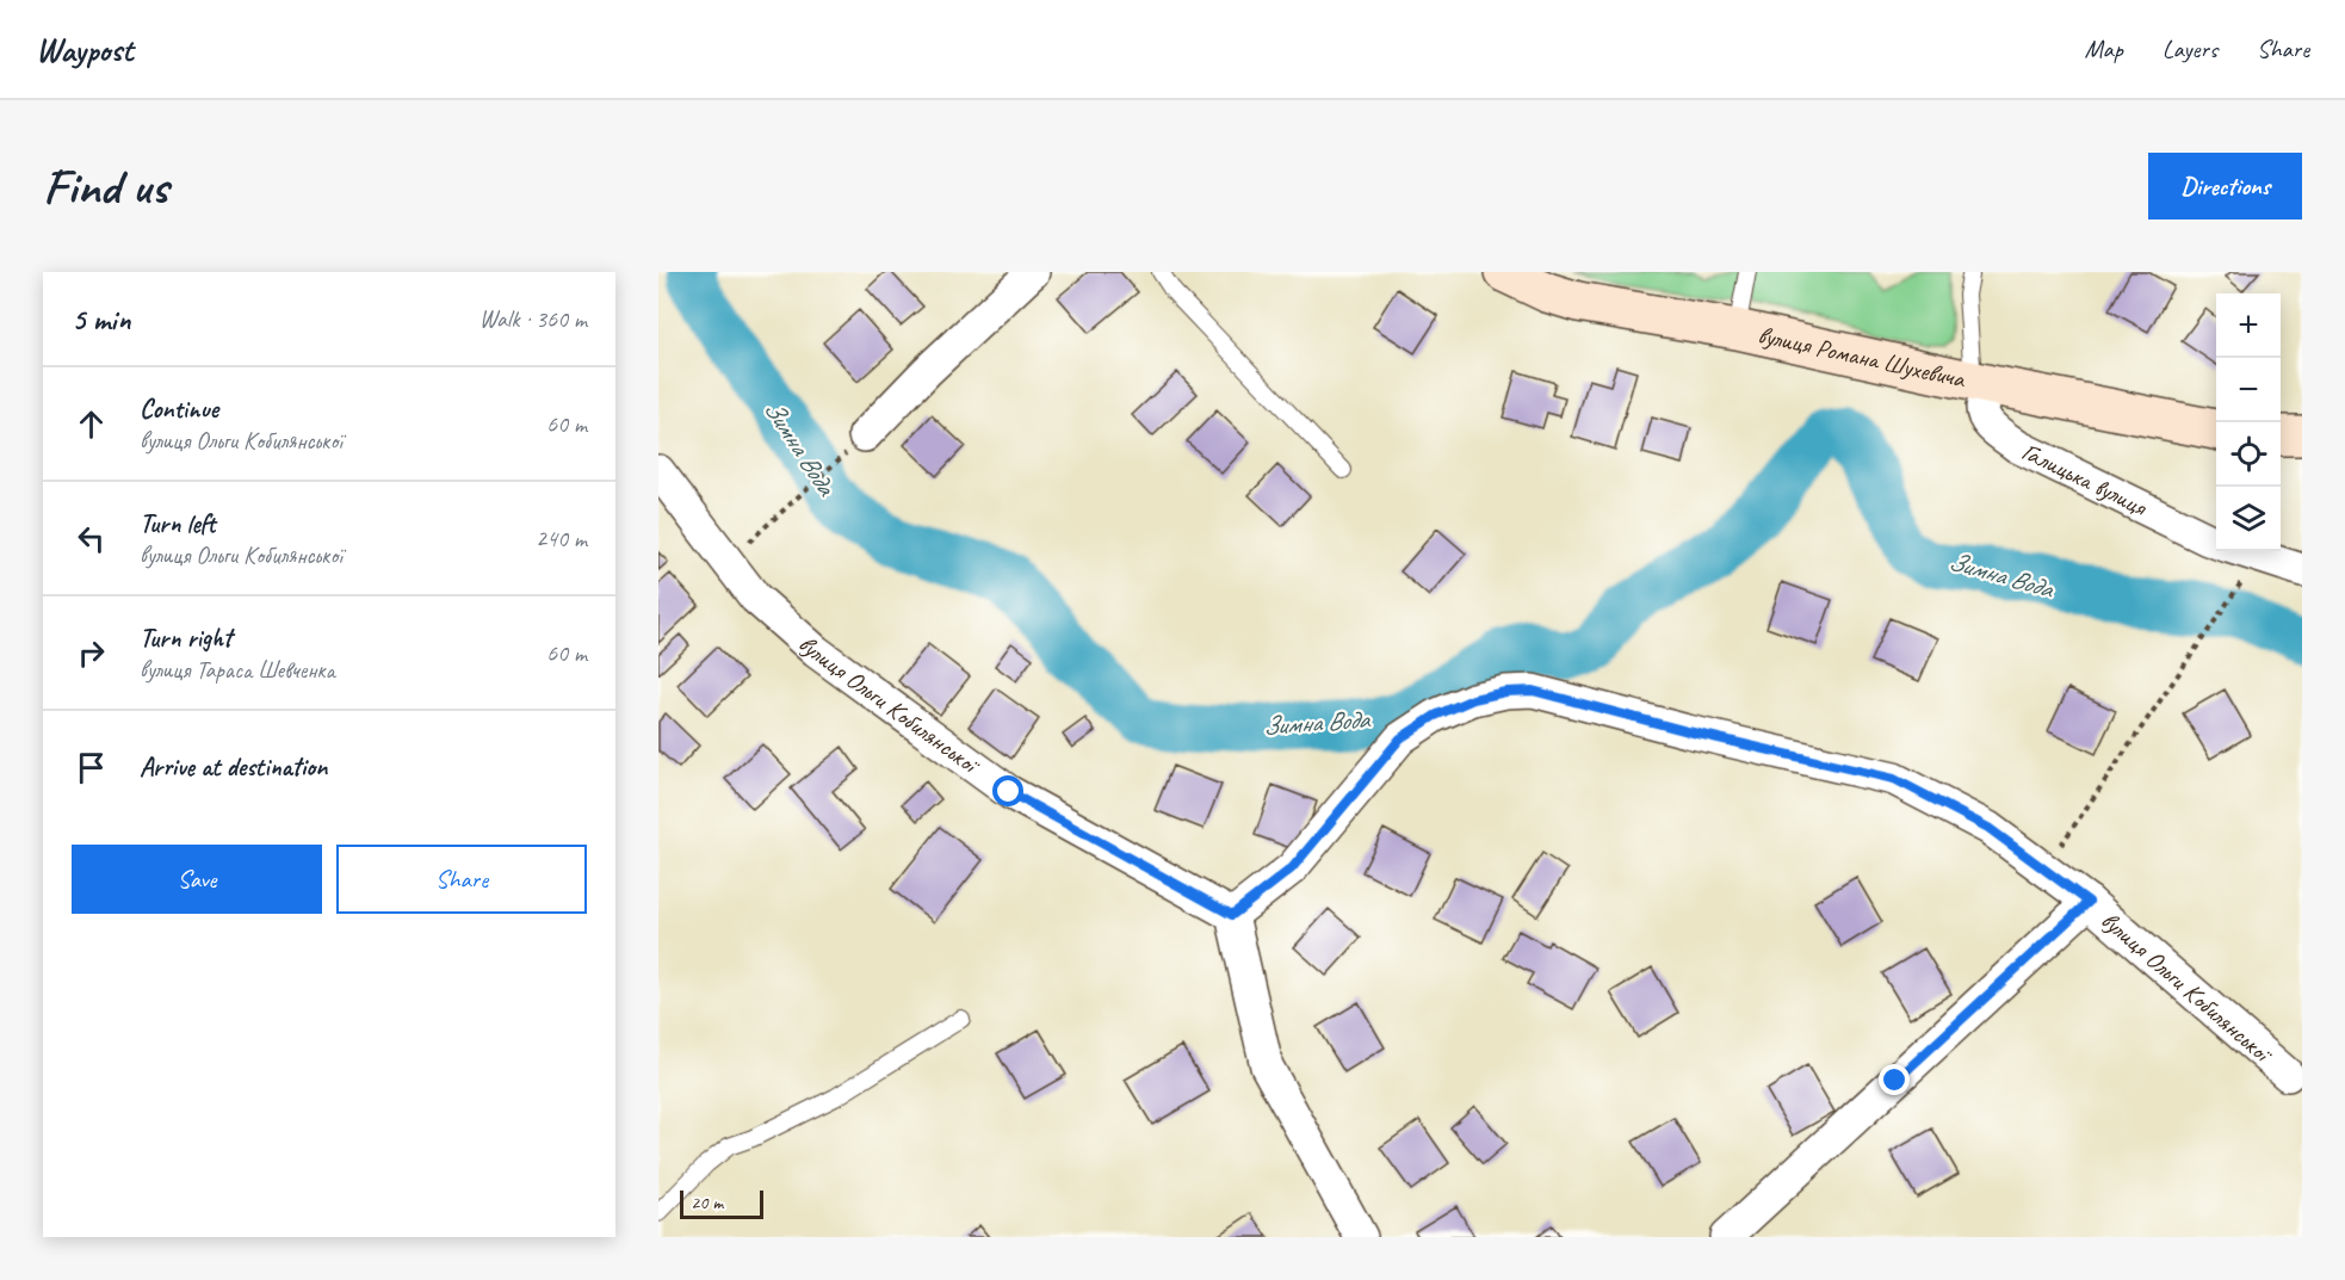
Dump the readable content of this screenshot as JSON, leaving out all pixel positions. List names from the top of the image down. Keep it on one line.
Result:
{"streets":{"main road":["вулиця Романа Шухевича"],"street":["Галицька вулиця","вулиця Ольги Кобилянської"]},"crossings":[["вулиця Романа Шухевича","Галицька вулиця"]],"water":["Зимна Вода"],"scale_bar":"20 m","page":{"header":"Waypost","nav":["Map","Layers","Share"],"buttons":["Directions",["Save","Share"]],"title":"Find us","heading":["5 min","Walk · 360 m"],"map_buttons":["+","−"],"list":[["Continue","вулиця Ольги Кобилянської","60 m"],["Turn left","вулиця Ольги Кобилянської","240 m"],["Turn right","вулиця Тараса Шевченка","60 m"],"Arrive at destination"],"scale":"20 m"}}
